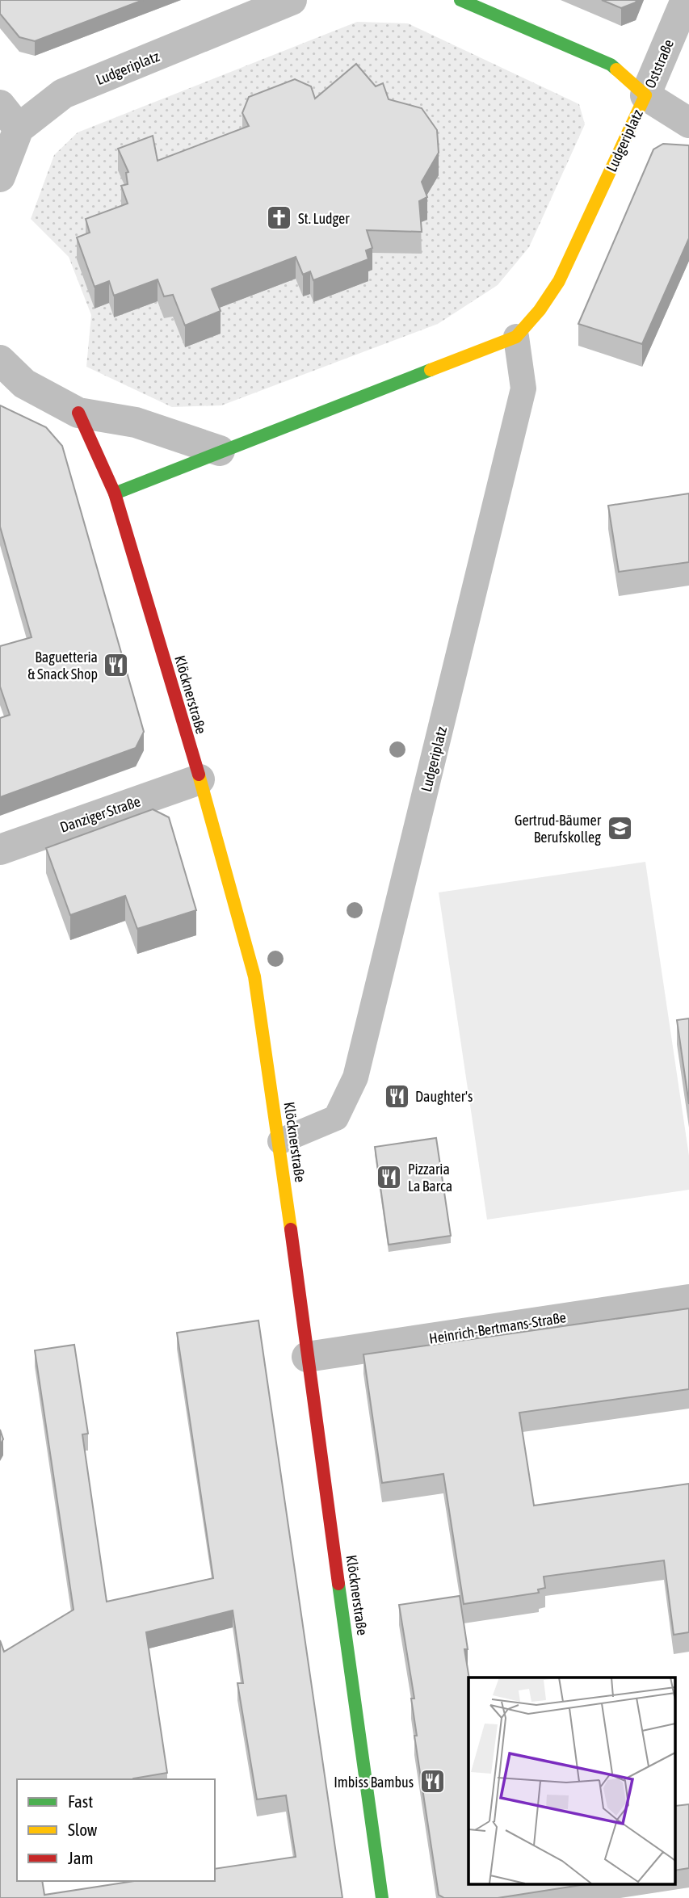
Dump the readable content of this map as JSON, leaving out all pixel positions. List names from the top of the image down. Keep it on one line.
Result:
{"streets":{"street":["Oststraße","Ludgeriplatz","Klöcknerstraße","Danziger Straße","Heinrich-Bertmans-Straße"]},"crossings":[["Oststraße","Ludgeriplatz"],["Ludgeriplatz","Klöcknerstraße"],["Klöcknerstraße","Danziger Straße"],["Klöcknerstraße","Heinrich-Bertmans-Straße"]],"places":{"church":["St. Ludger"],"restaurant":["Baguetteria & Snack Shop","Daughter's","Pizzaria La Barca","Imbiss Bambus"],"school or university":["Gertrud-Bäumer Berufskolleg"]},"legend":["Fast","Slow","Jam"]}
